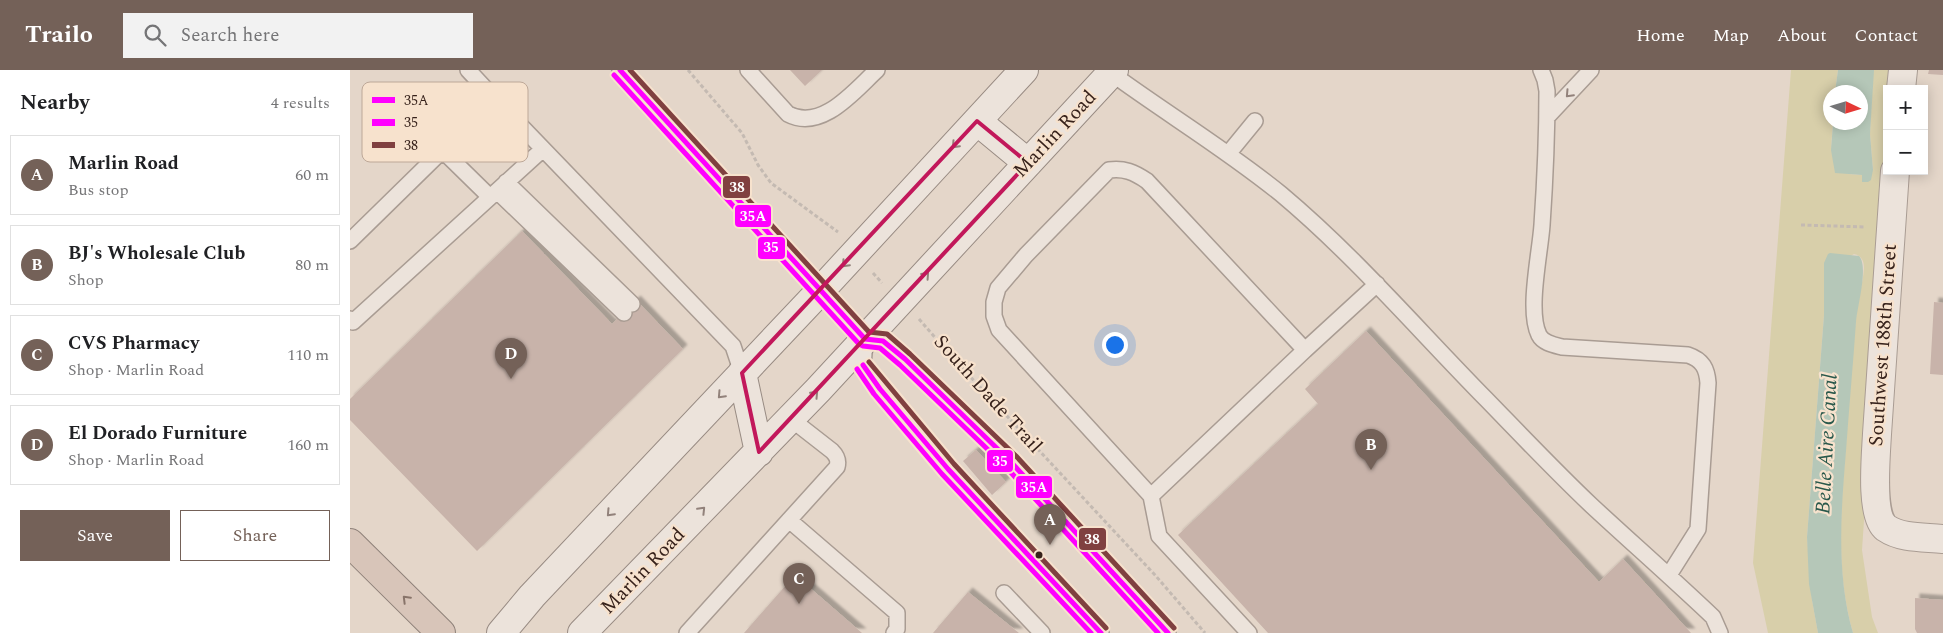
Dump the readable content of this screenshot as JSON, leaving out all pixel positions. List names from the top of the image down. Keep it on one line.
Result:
{"streets":{"street":["Marlin Road","Southwest 188th Street"],"path":["South Dade Trail"]},"water":["Belle Aire Canal"],"lines":["transit line 35A","transit line 38","transit line 35"],"legend":["35A","35","38"],"north":"right","page":{"header":"Trailo","search":"Search here","nav":["Home","Map","About","Contact"],"heading":["Nearby","4 results"],"map_buttons":["+","−"],"list":[{"mark":"A","name":"Marlin Road","note":"Bus stop","value":"60 m"},{"mark":"B","name":"BJ's Wholesale Club","note":"Shop","value":"80 m"},{"mark":"C","name":"CVS Pharmacy","note":"Shop · Marlin Road","value":"110 m"},{"mark":"D","name":"El Dorado Furniture","note":"Shop · Marlin Road","value":"160 m"}],"pins":["D","B","A","C"],"buttons":["Save","Share"]}}
